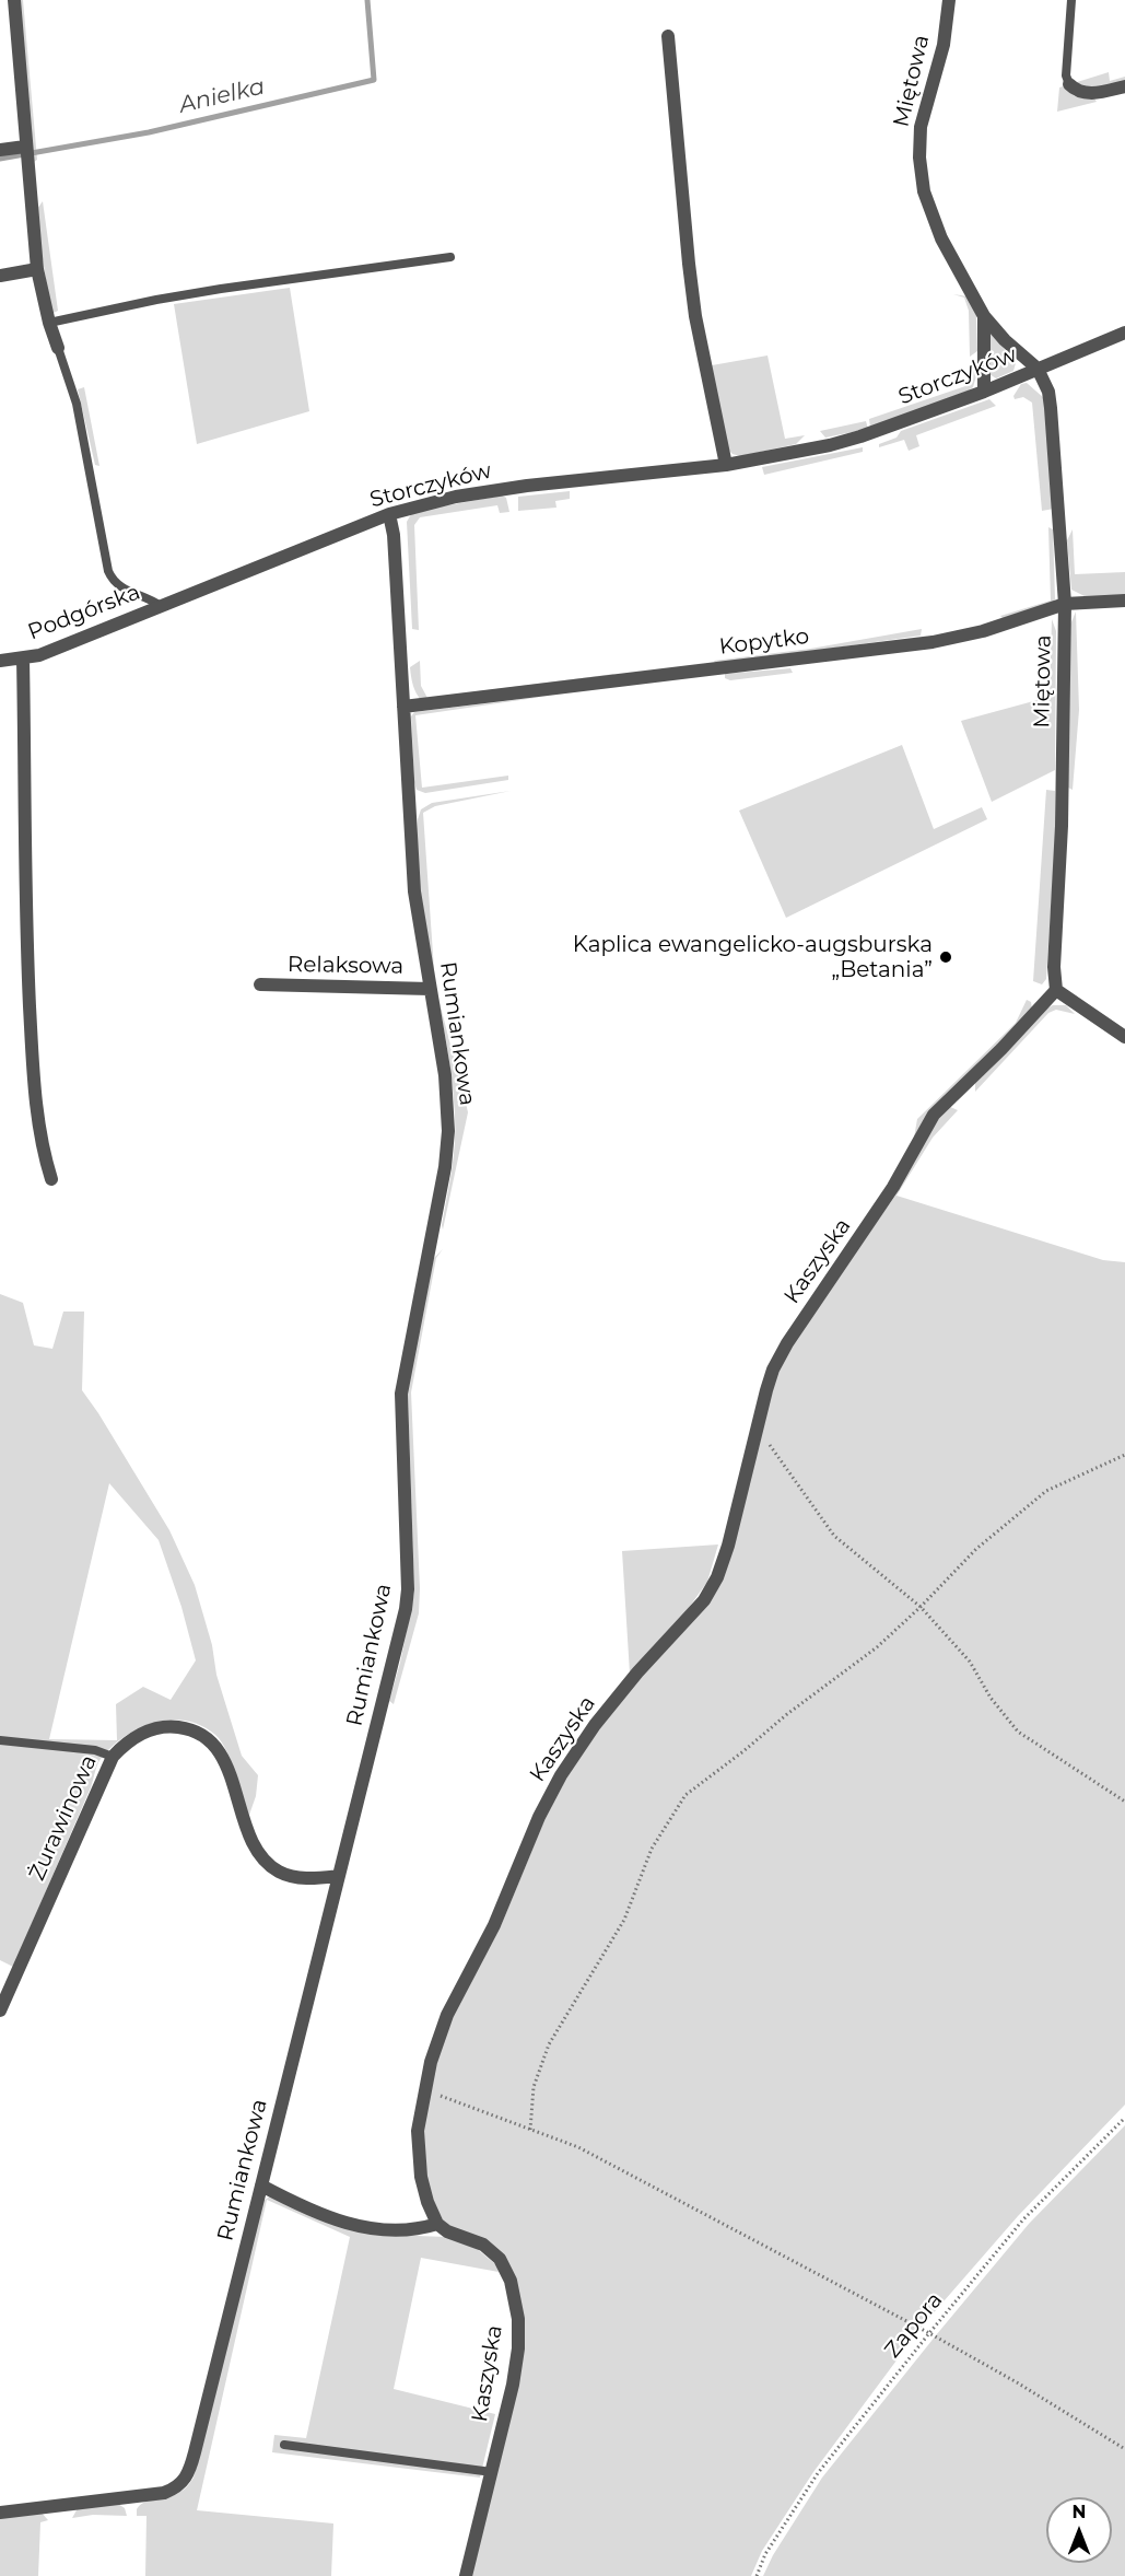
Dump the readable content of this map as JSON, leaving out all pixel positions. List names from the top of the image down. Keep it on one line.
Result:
{"streets":{"street":["Miętowa","Storczyków","Podgórska","Kopytko","Relaksowa","Rumiankowa","Kaszyska","Żurawinowa"],"path":["Zapora"]},"crossings":[["Miętowa","Storczyków"],["Miętowa","Kopytko"],["Miętowa","Kaszyska"],["Storczyków","Podgórska"],["Storczyków","Rumiankowa"],["Kopytko","Rumiankowa"],["Relaksowa","Rumiankowa"],["Rumiankowa","Żurawinowa"]],"water":["Anielka"],"places":["Kaplica ewangelicko-augsburska „Betania”"],"north":"top"}
